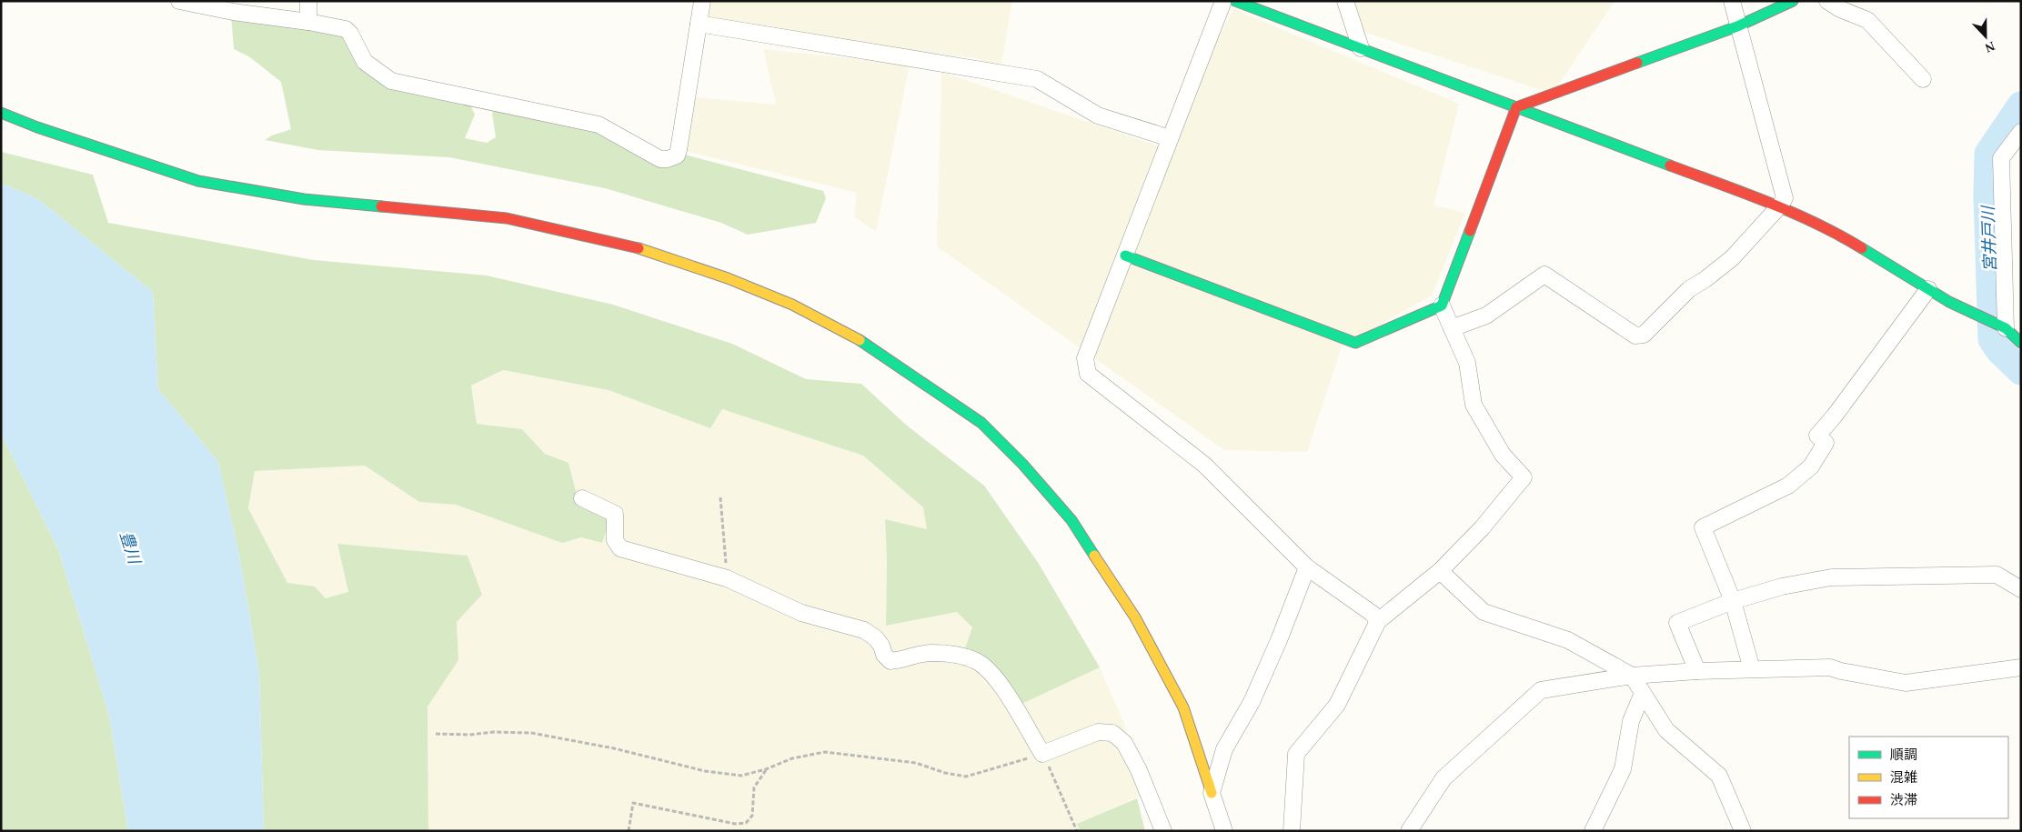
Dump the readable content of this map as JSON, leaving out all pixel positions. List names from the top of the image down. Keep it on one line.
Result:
{"water":["宮井戸川","豊川"],"legend":["順調","混雑","渋滞"],"north":"bottom"}
